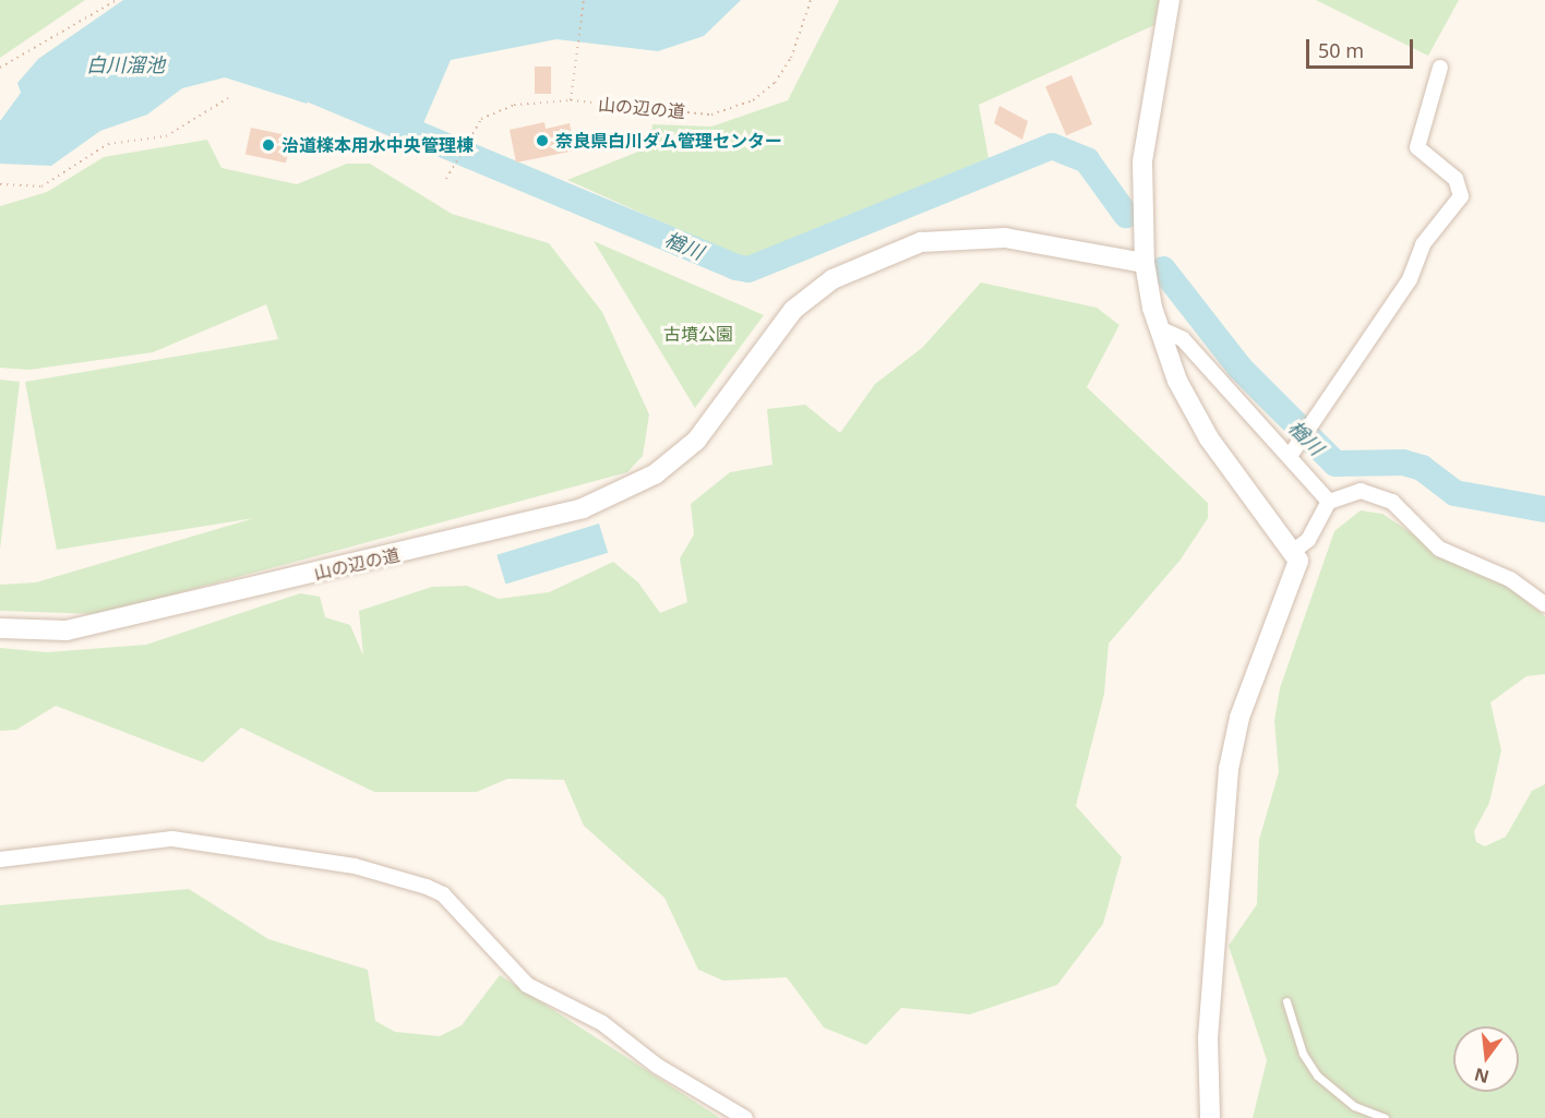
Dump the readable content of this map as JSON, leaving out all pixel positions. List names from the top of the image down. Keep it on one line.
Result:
{"streets":{"street":["山の辺の道"]},"water":["白川溜池","楢川"],"parks":["古墳公園"],"places":["奈良県白川ダム管理センター","治道檪本用水中央管理棟"],"scale_bar":"50 m","north":"bottom"}
